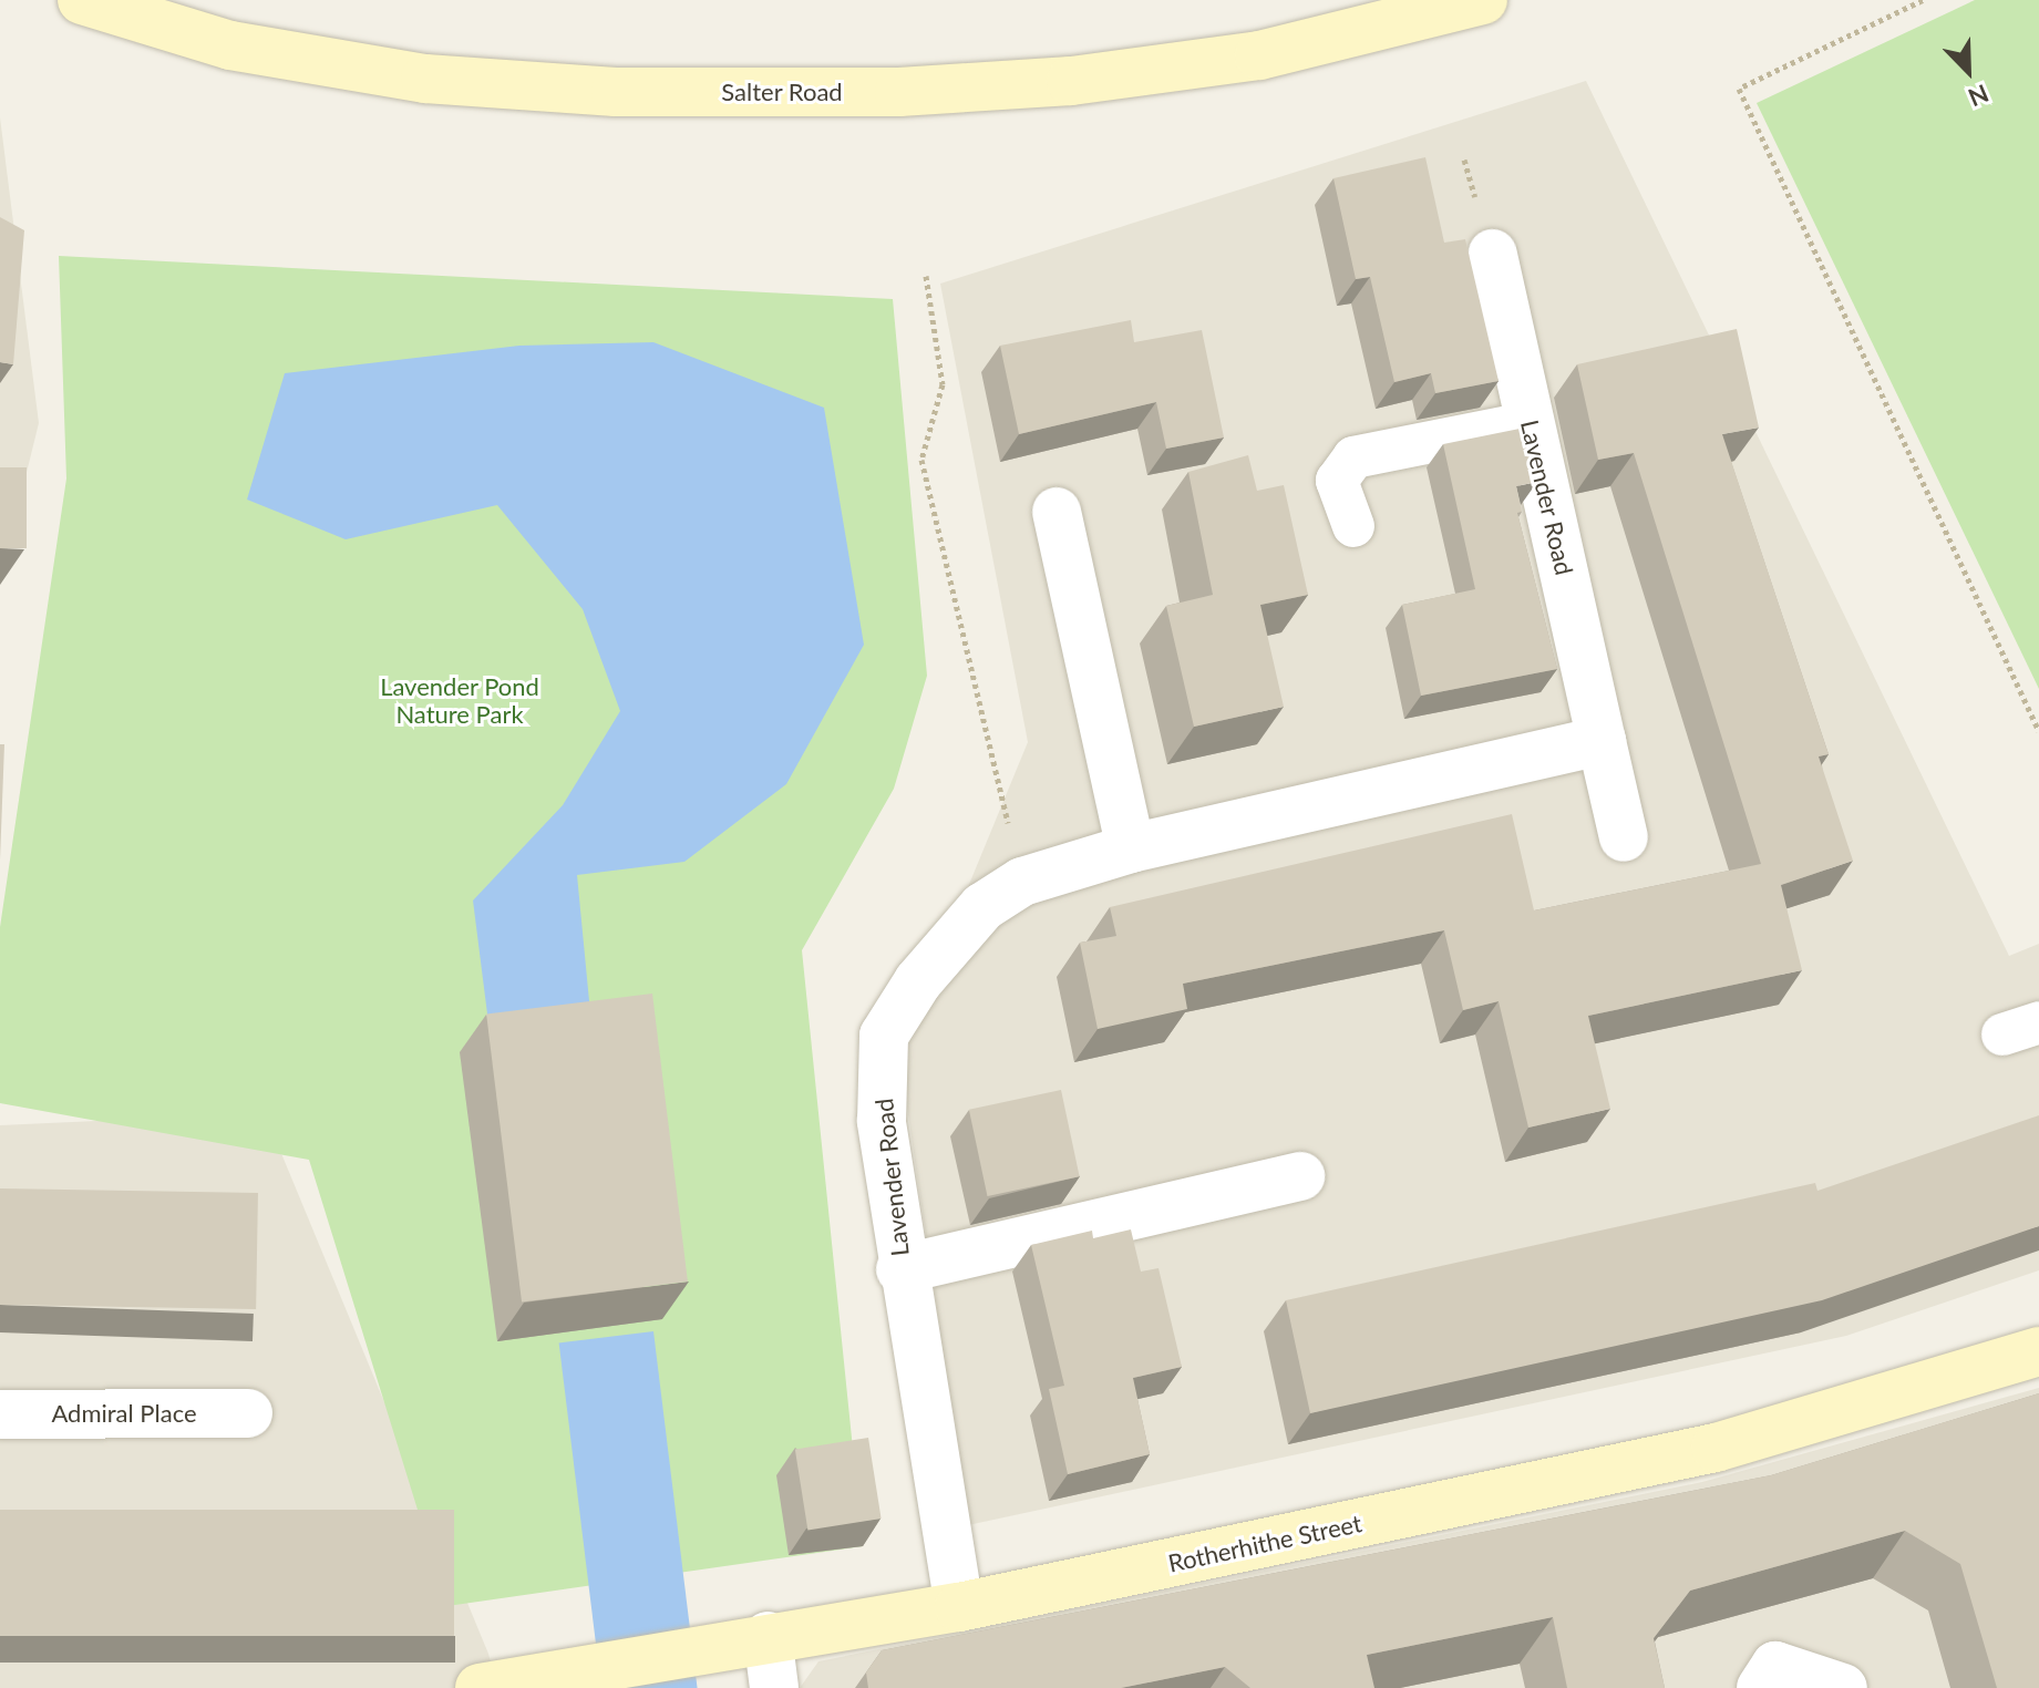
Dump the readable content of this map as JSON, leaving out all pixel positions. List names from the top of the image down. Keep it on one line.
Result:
{"streets":{"street":["Salter Road","Lavender Road","Admiral Place","Rotherhithe Street"]},"crossings":[["Lavender Road","Rotherhithe Street"]],"parks":["Lavender Pond Nature Park"],"north":"bottom right"}
